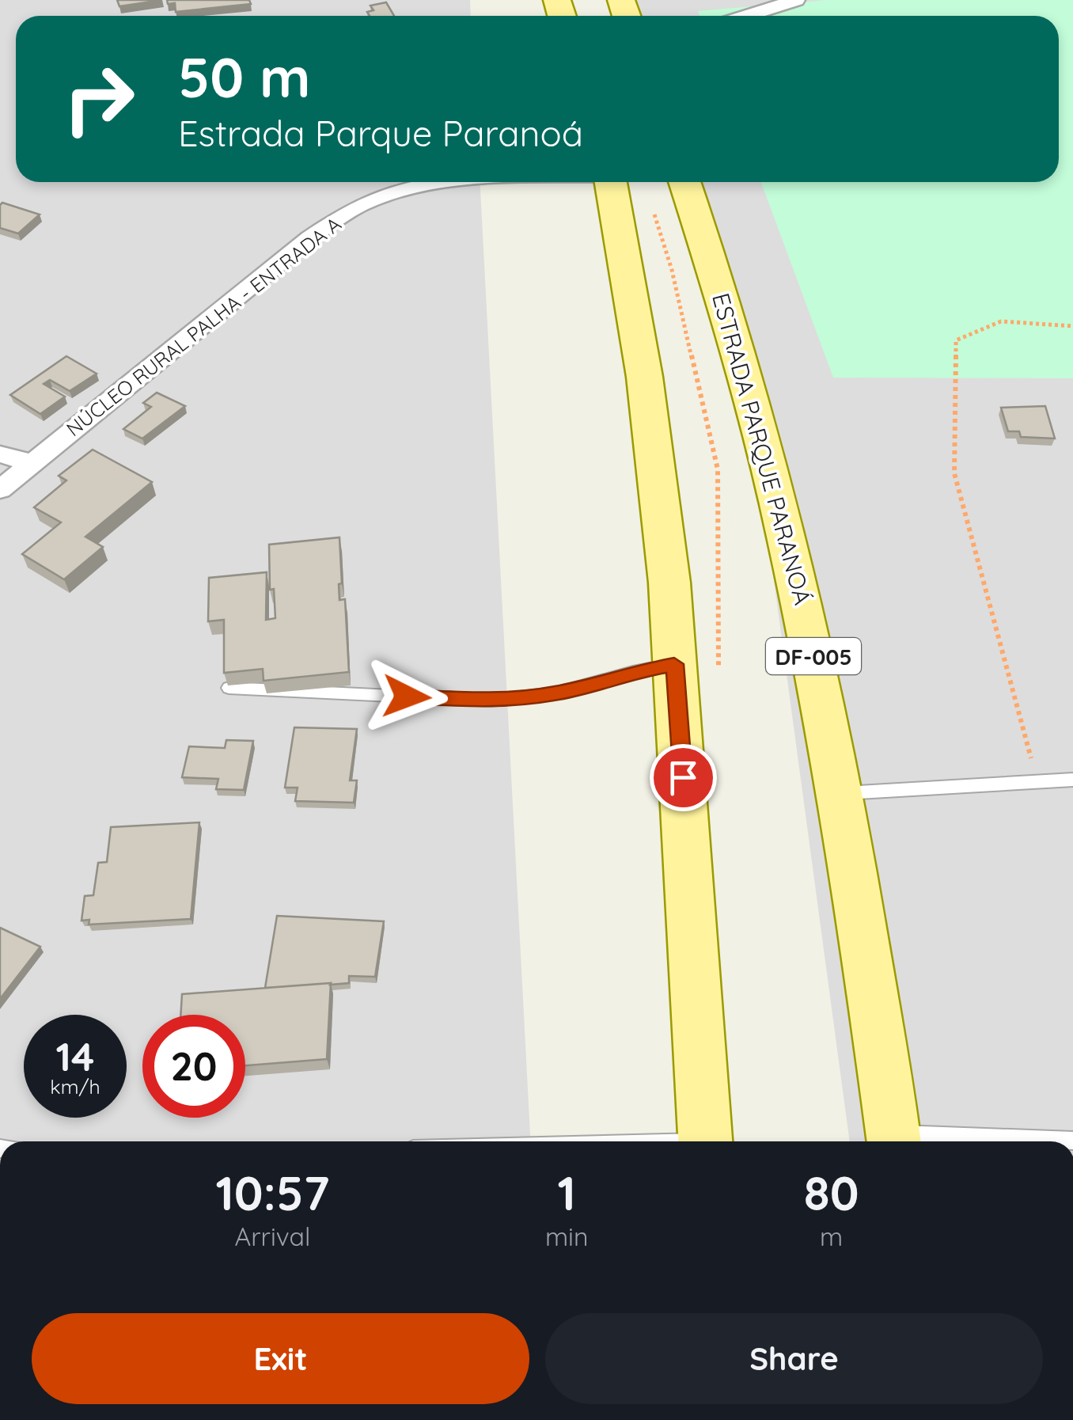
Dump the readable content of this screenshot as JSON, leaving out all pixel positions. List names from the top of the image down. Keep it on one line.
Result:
{"streets":{"main road":["ESTRADA PARQUE PARANOÁ","DF-005"],"street":["NÚCLEO RURAL PALHA - ENTRADA A"]},"page":{"turn":["50 m","Estrada Parque Paranoá"],"speed":"14 km/h","limit":"20","eta":["10:57","Arrival","1","min","80","m"],"buttons":["Exit","Share"]}}
